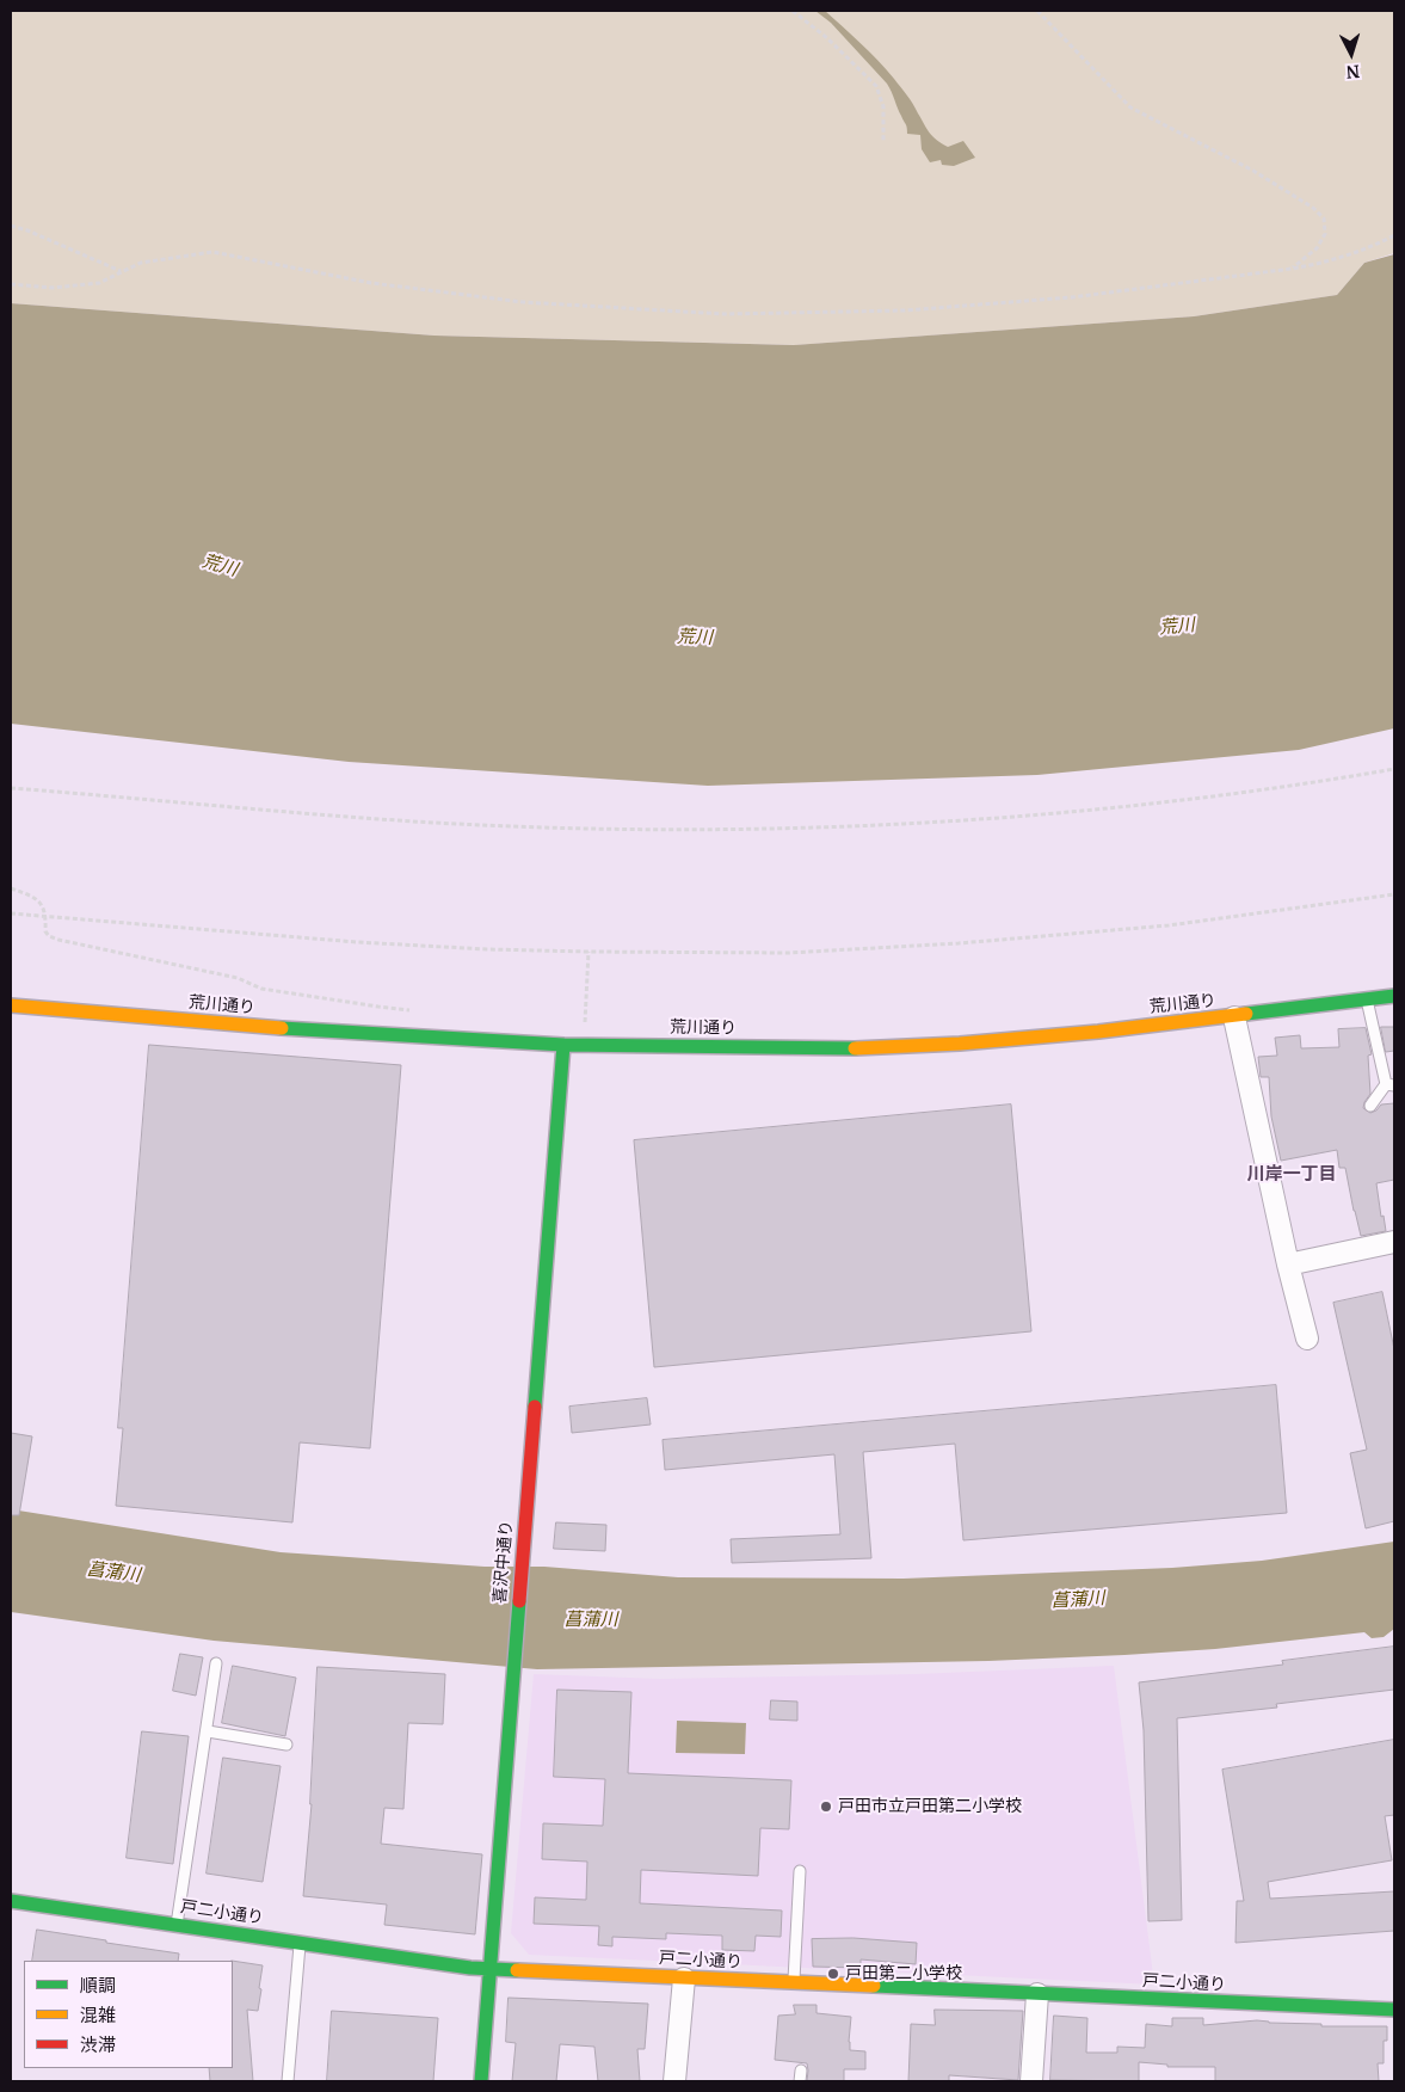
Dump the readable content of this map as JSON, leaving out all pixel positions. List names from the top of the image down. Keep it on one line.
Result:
{"streets":{"street":["荒川通り","喜沢中通り","戸二小通り"]},"crossings":[["荒川通り","喜沢中通り"],["喜沢中通り","戸二小通り"]],"districts":["川岸一丁目"],"water":["荒川","菖蒲川"],"places":["戸田市立戸田第二小学校","戸田第二小学校"],"legend":["順調","混雑","渋滞"],"north":"bottom"}
